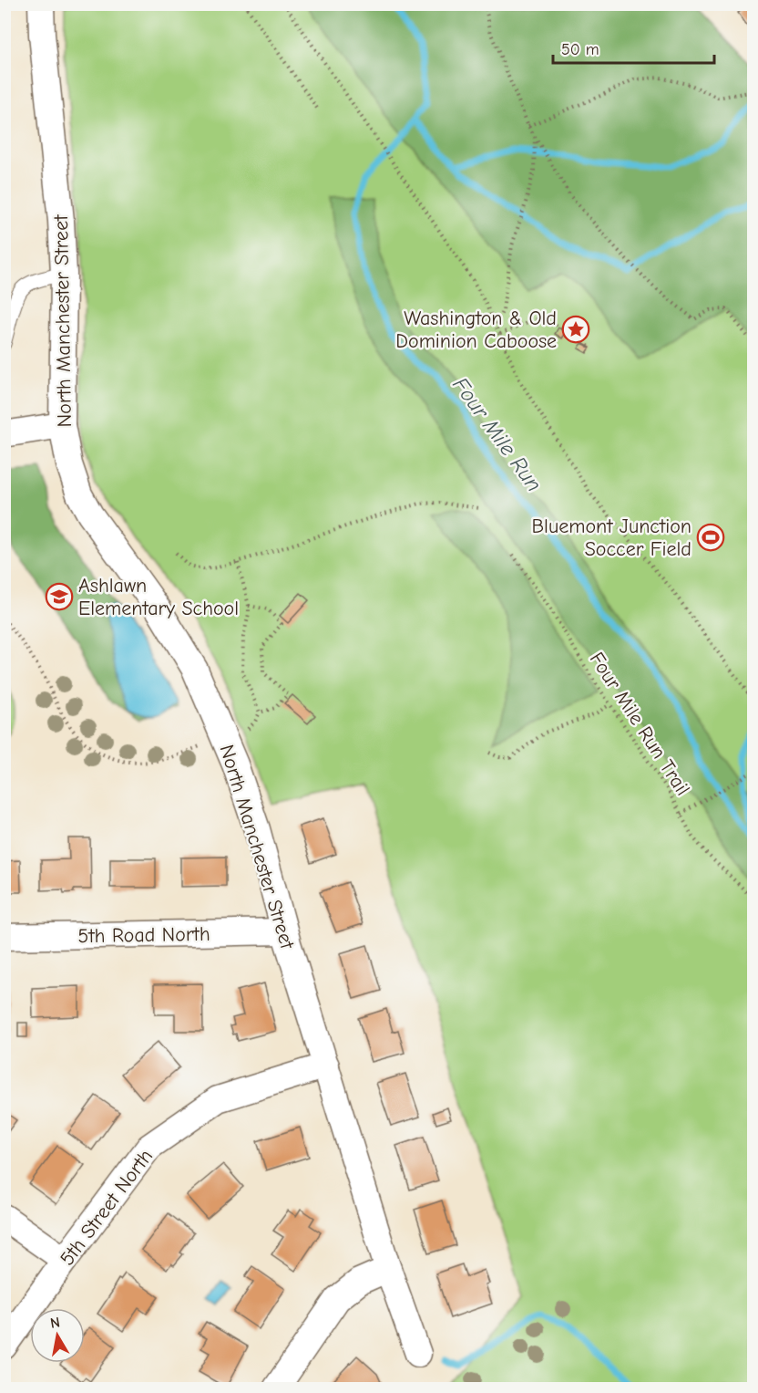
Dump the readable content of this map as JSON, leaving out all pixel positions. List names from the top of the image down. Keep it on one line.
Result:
{"streets":{"street":["North Manchester Street","5th Road North","5th Street North"],"path":["Four Mile Run Trail"]},"crossings":[["North Manchester Street","5th Road North"],["North Manchester Street","5th Street North"]],"water":["Four Mile Run"],"places":{"place":["Washington & Old Dominion Caboose"],"sports":["Bluemont Junction Soccer Field"],"school or university":["Ashlawn Elementary School"]},"scale_bar":"50 m","north":"top"}
